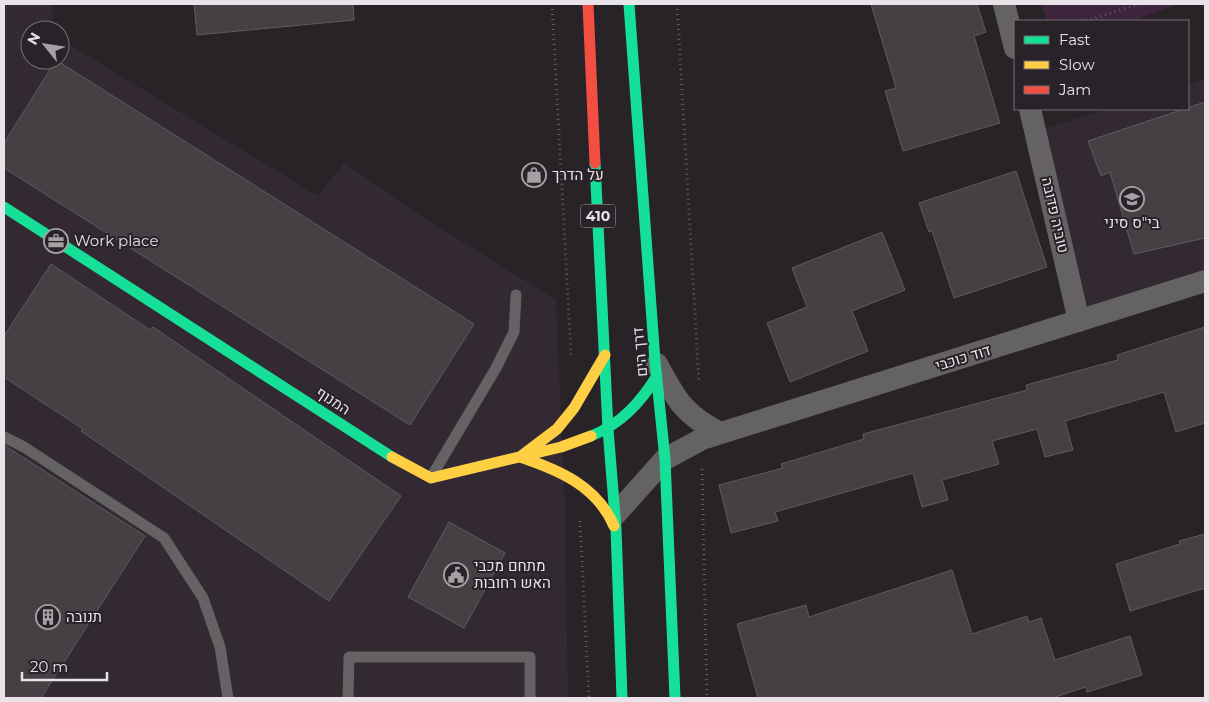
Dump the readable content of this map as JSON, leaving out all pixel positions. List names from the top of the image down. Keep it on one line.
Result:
{"streets":{"main road":["410","דרך הים","המנוף"],"street":["טוביה פדובה","דוד כוכבי"]},"crossings":[["טוביה פדובה","דוד כוכבי"],["410","דוד כוכבי"],["דרך הים","דוד כוכבי"]],"places":{"shop":["על הדרך"],"school or university":["בי\"ס סיני"],"office":["Work place"],"public building":["מתחם מכבי האש רחובות"],"building":["תנובה"]},"legend":["Fast","Slow","Jam"],"scale_bar":"20 m","north":"top left"}
